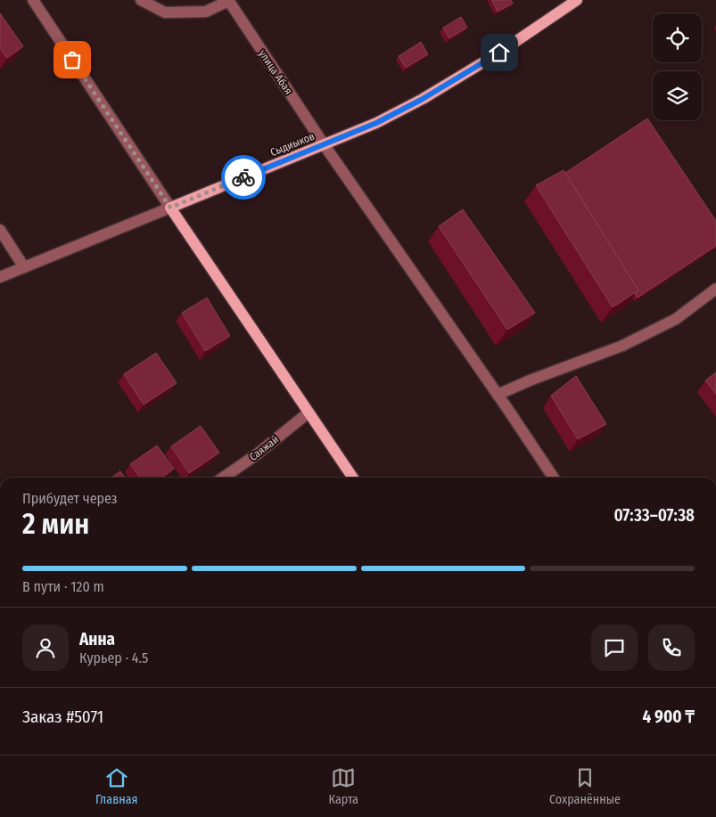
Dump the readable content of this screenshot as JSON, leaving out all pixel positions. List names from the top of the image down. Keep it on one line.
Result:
{"streets":{"main road":["Сыдиыков"],"street":["улица Абая","Саяжай"]},"crossings":[["улица Абая","Сыдиыков"]],"page":{"heading":["2 мин","Прибудет через","07:33–07:38"],"panel":["Анна","Курьер · 4.5","Заказ #5071","4 900 ₸"],"bar":"В пути · 120 m","tabs":["Главная","Карта","Сохранённые"]}}
